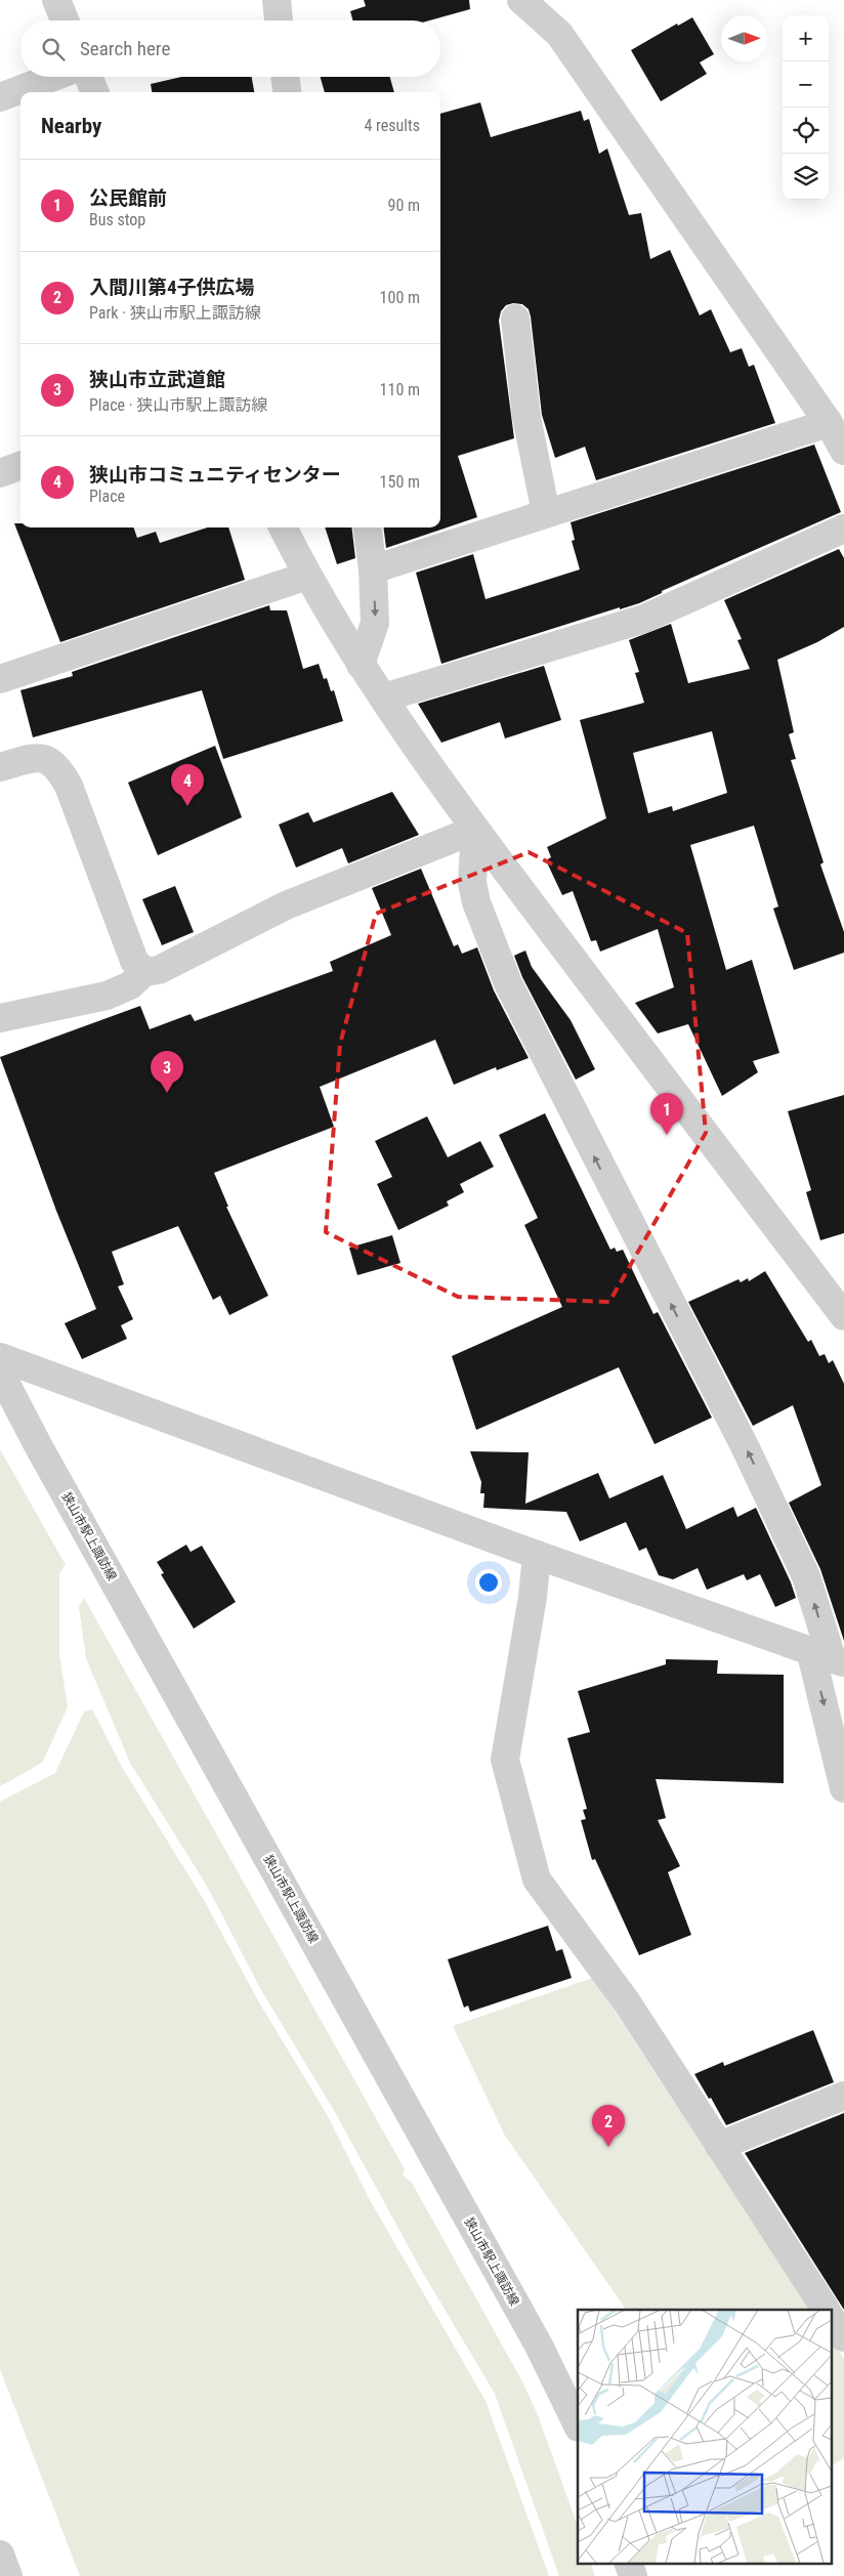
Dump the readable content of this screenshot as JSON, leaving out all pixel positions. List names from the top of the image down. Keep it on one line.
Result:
{"streets":{"street":["狭山市駅上諏訪線"]},"north":"right","page":{"map_buttons":["+","−"],"search":"Search here","heading":["Nearby","4 results"],"list":[{"mark":"1","name":"公民館前","note":"Bus stop","value":"90 m"},{"mark":"2","name":"入間川第4子供広場","note":"Park · 狭山市駅上諏訪線","value":"100 m"},{"mark":"3","name":"狭山市立武道館","note":"Place · 狭山市駅上諏訪線","value":"110 m"},{"mark":"4","name":"狭山市コミュニティセンター","note":"Place","value":"150 m"}],"pins":["4","3","1","2"]}}
